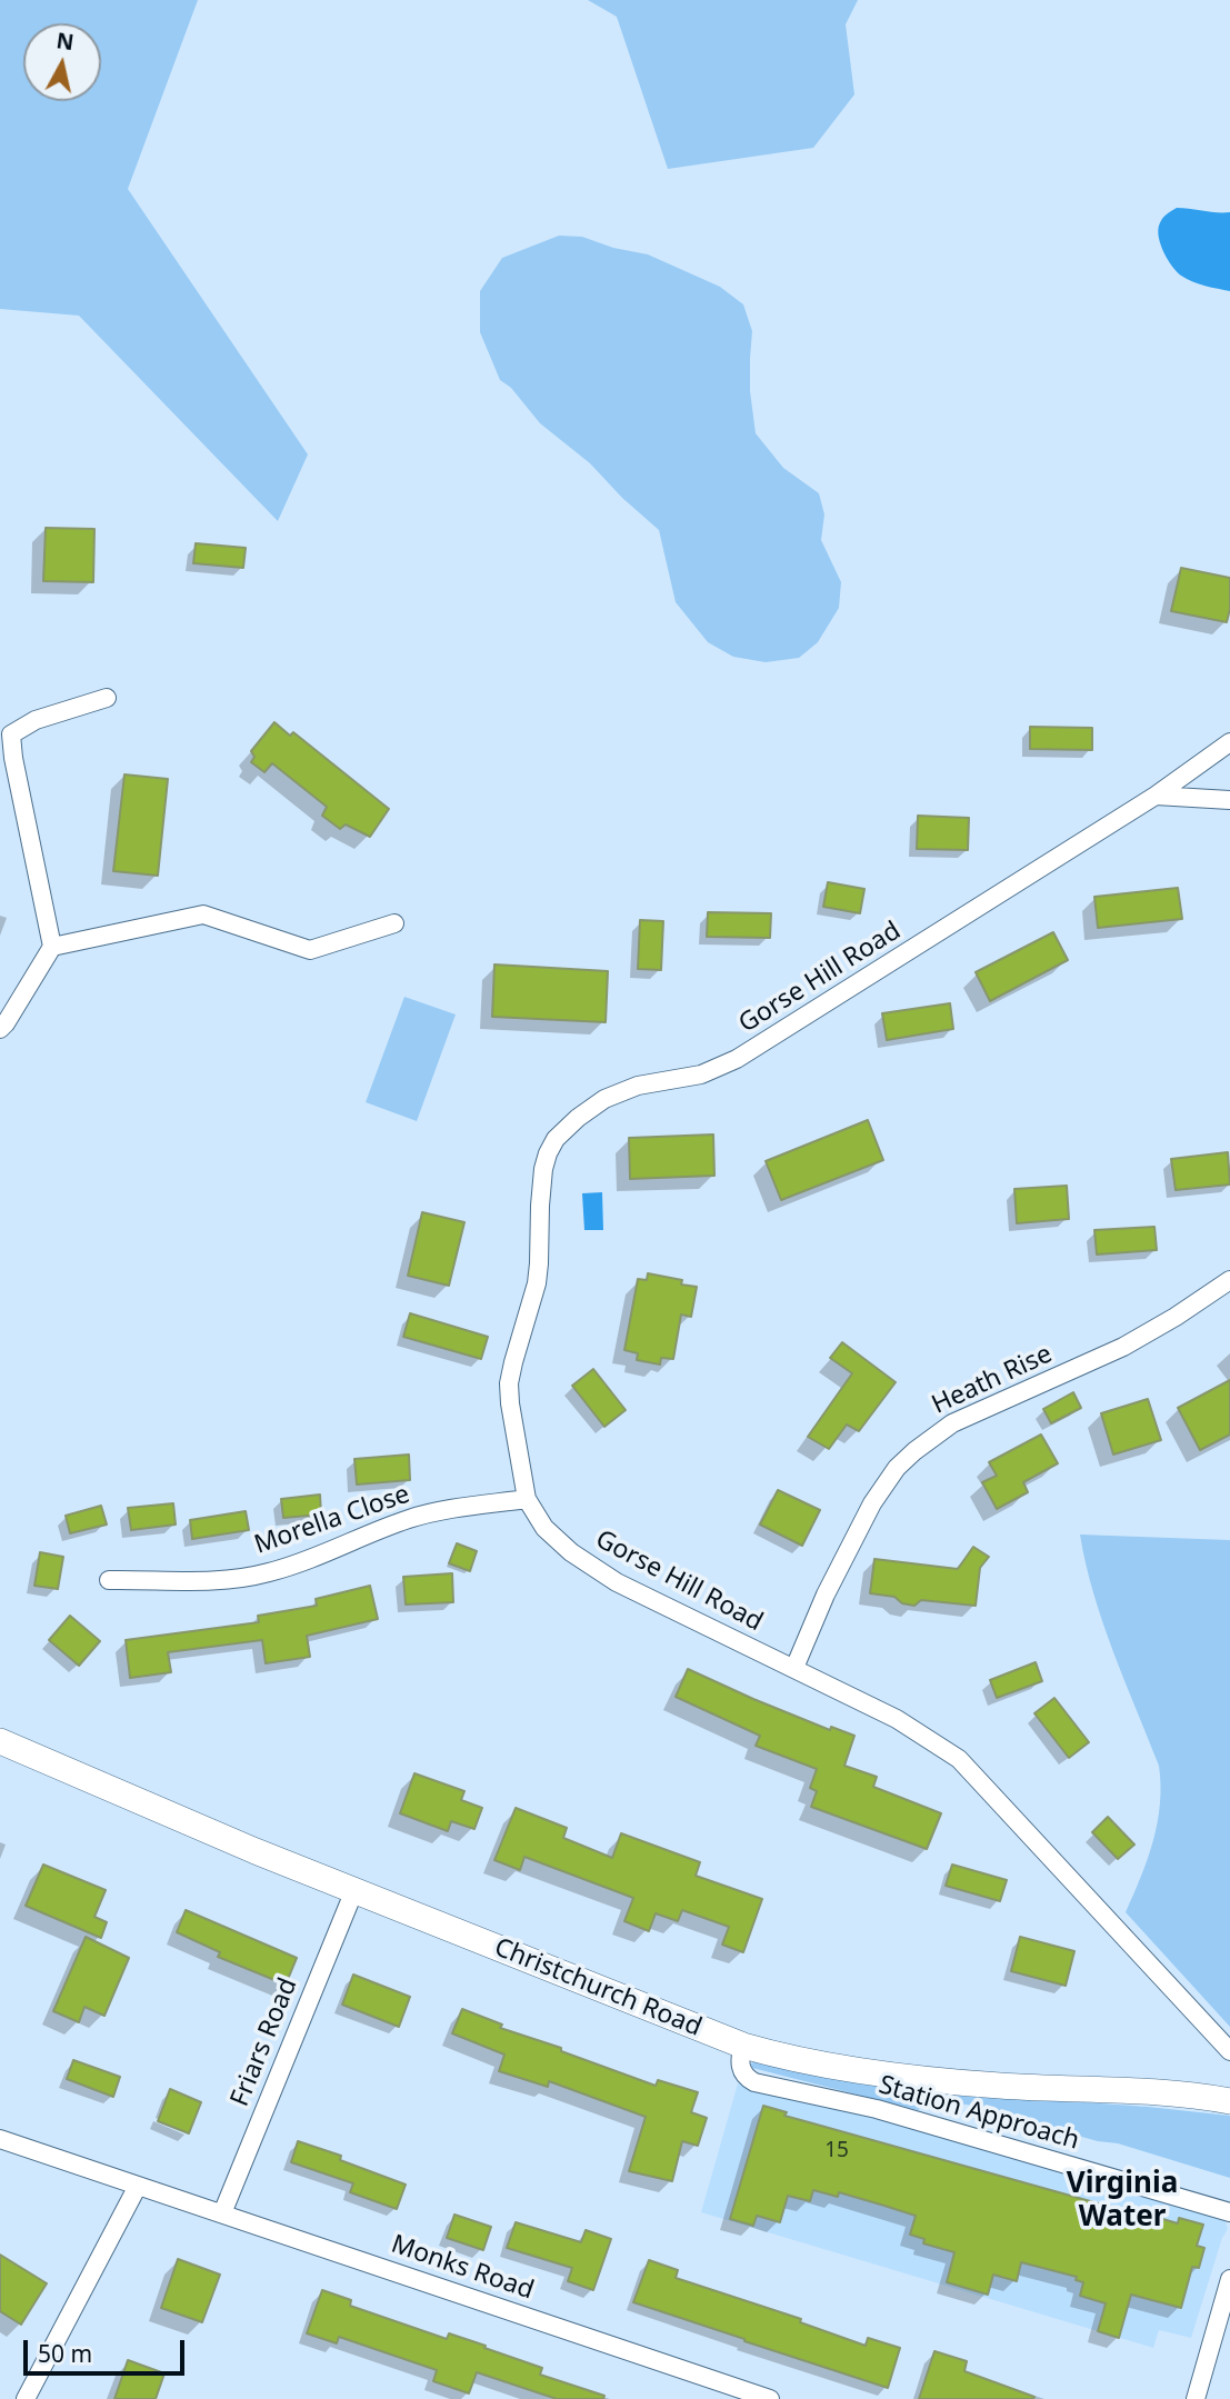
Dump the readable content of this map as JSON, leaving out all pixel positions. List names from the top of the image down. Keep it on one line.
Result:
{"streets":{"main road":["Christchurch Road"],"street":["Gorse Hill Road","Heath Rise","Morella Close","Friars Road","Station Approach","Monks Road"]},"crossings":[["Gorse Hill Road","Heath Rise"],["Gorse Hill Road","Morella Close"],["Christchurch Road","Friars Road"],["Christchurch Road","Station Approach"],["Friars Road","Monks Road"]],"districts":["Virginia Water"],"house_numbers":["15"],"scale_bar":"50 m","north":"top"}
